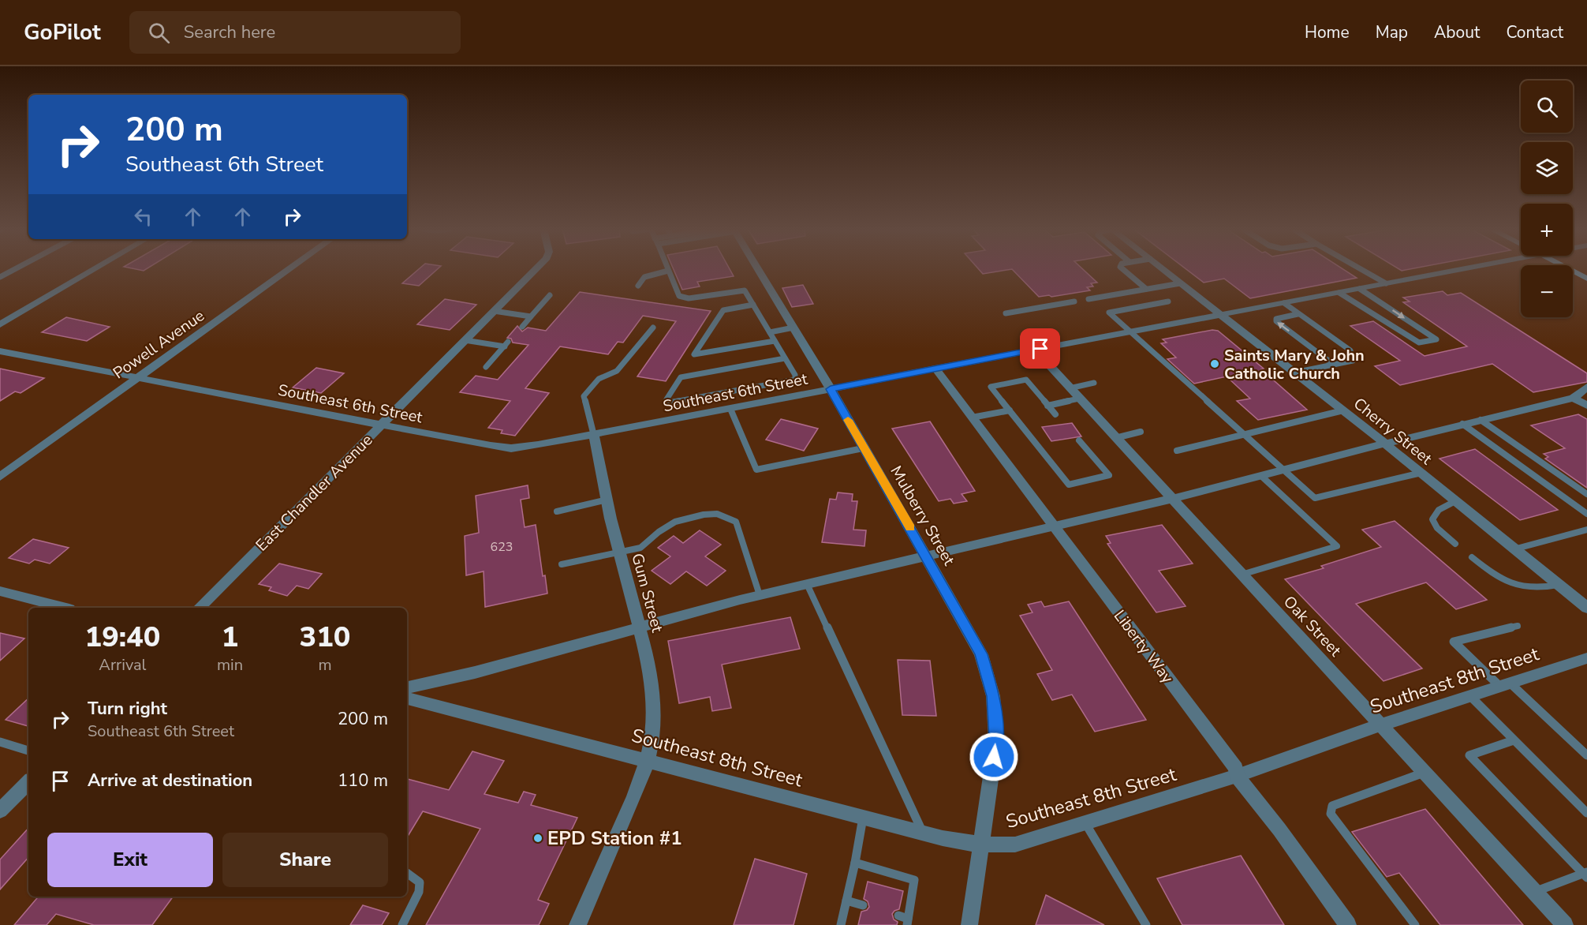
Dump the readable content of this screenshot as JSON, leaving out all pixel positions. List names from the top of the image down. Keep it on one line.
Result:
{"streets":{"street":["Powell Avenue","Southeast 6th Street","Cherry Street","East Chandler Avenue","Mulberry Street","Gum Street","Oak Street","Liberty Way","Southeast 8th Street"]},"crossings":[["Powell Avenue","Southeast 6th Street"],["Southeast 6th Street","Cherry Street"],["Southeast 6th Street","East Chandler Avenue"],["Southeast 6th Street","Mulberry Street"],["Southeast 6th Street","Gum Street"],["Southeast 6th Street","Oak Street"],["Southeast 6th Street","Liberty Way"],["Mulberry Street","Southeast 8th Street"],["Gum Street","Southeast 8th Street"],["Oak Street","Southeast 8th Street"],["Liberty Way","Southeast 8th Street"]],"places":["Saints Mary & John Catholic Church","EPD Station #1"],"house_numbers":["623"],"page":{"header":"GoPilot","search":"Search here","nav":["Home","Map","About","Contact"],"map_buttons":["+","−"],"turn":["200 m","Southeast 6th Street"],"eta":["19:40","Arrival","1","min","310","m"],"list":[{"name":"Turn right","note":"Southeast 6th Street","value":"200 m"},{"name":"Arrive at destination","value":"110 m"}],"buttons":["Exit","Share"]}}
